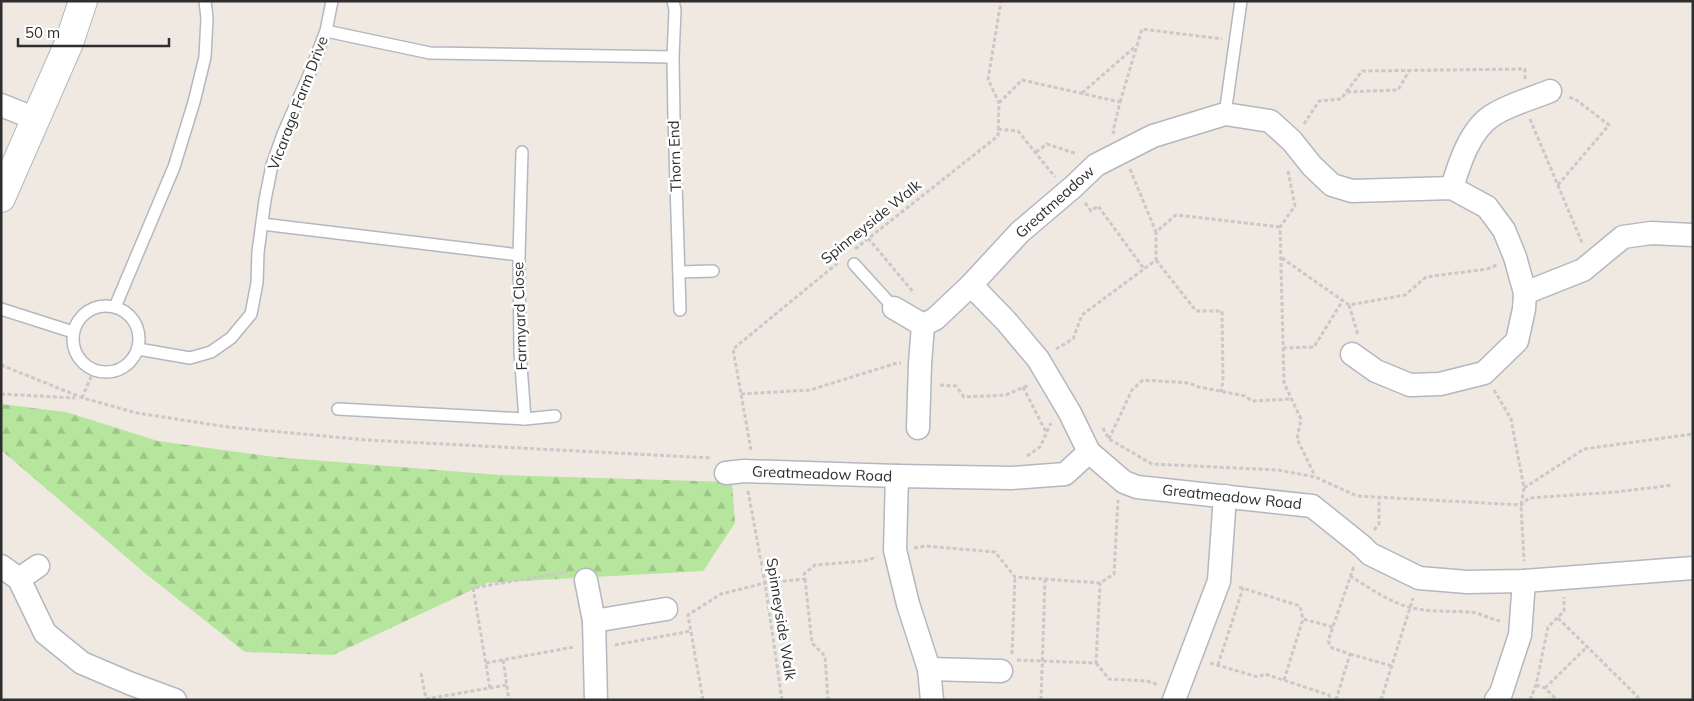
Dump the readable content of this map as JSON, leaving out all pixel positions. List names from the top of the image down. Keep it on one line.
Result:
{"streets":{"street":["Greatmeadow","Greatmeadow Road"],"lane":["Vicarage Farm Drive","Thorn End","Farmyard Close"],"path":["Spinneyside Walk"]},"crossings":[["Vicarage Farm Drive","Farmyard Close"],["Greatmeadow","Greatmeadow Road"],["Spinneyside Walk","Greatmeadow Road"]],"scale_bar":"50 m"}
